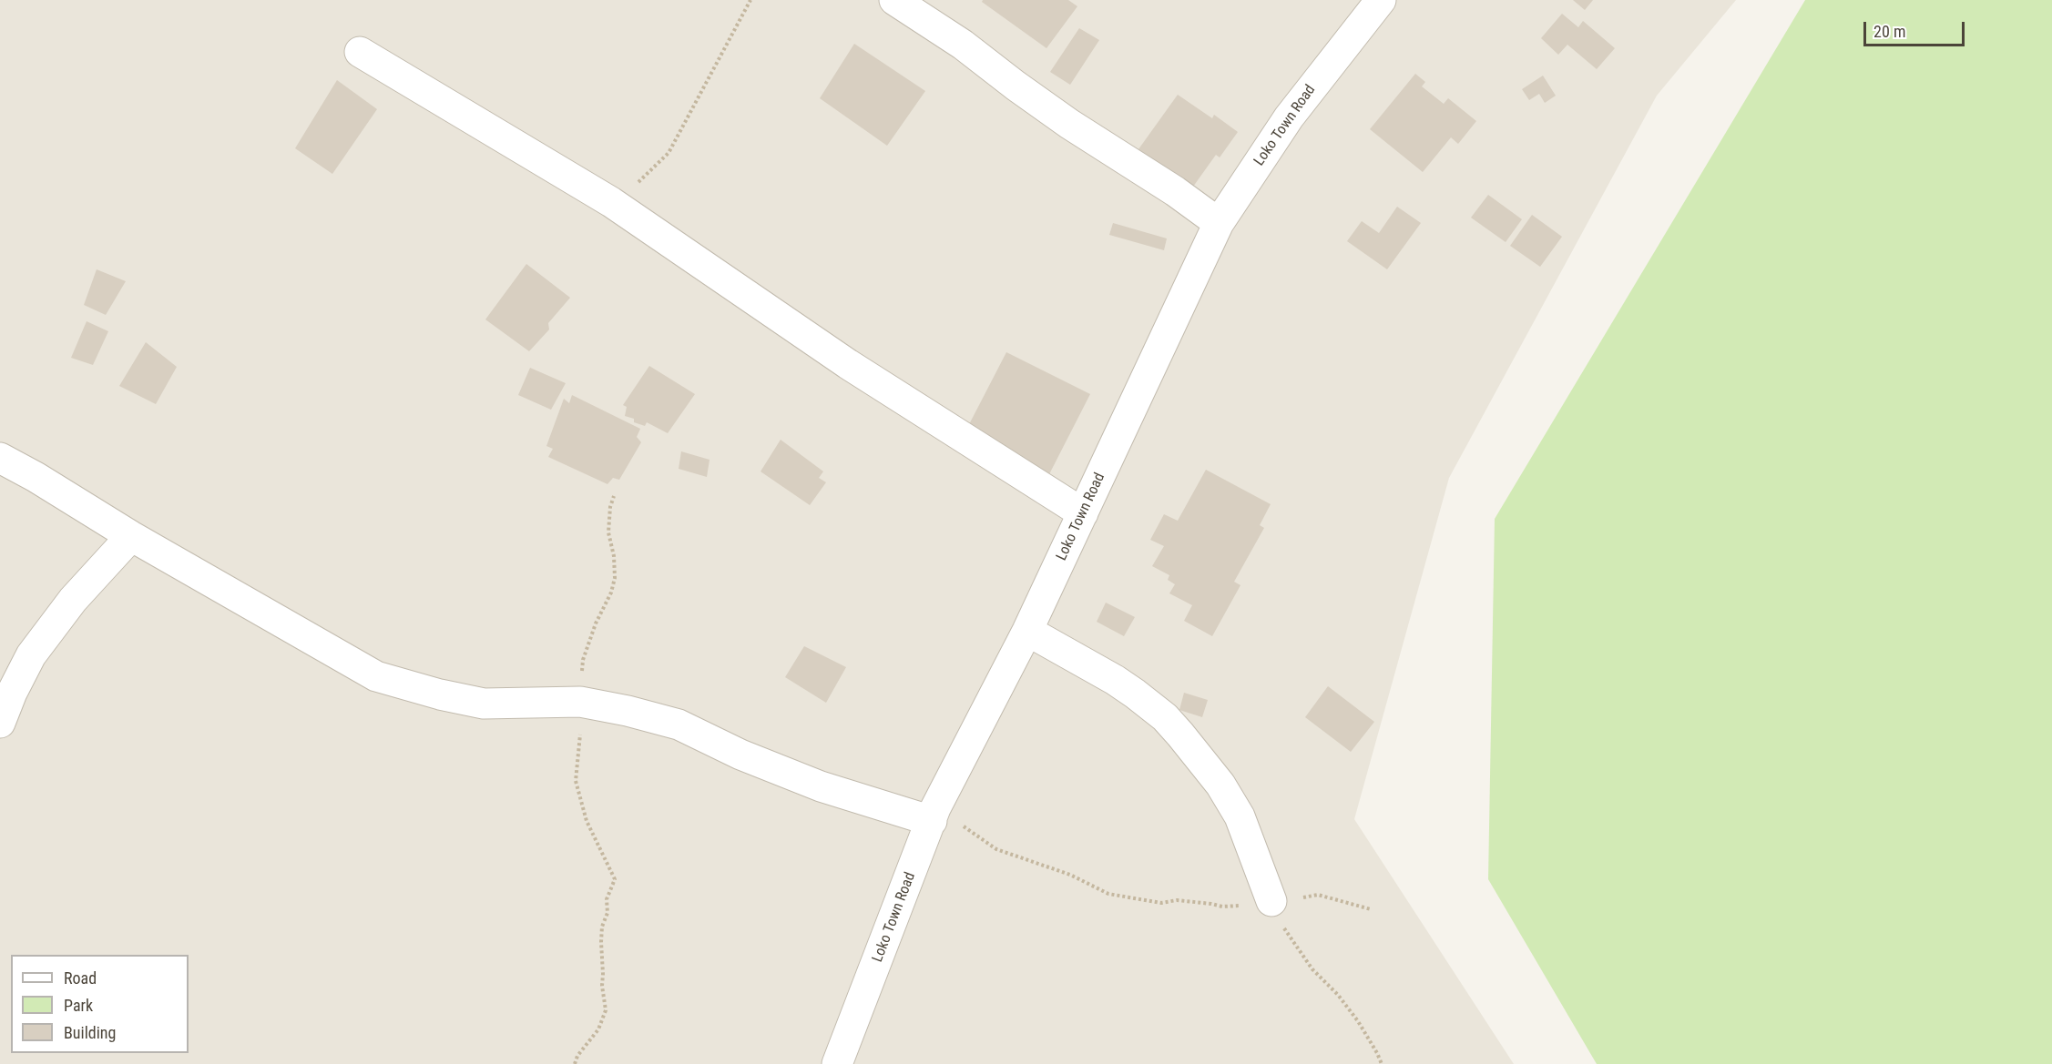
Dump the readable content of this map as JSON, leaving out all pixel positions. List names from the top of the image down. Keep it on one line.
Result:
{"streets":{"street":["Loko Town Road"]},"legend":["Road","Park","Building"],"scale_bar":"20 m"}
